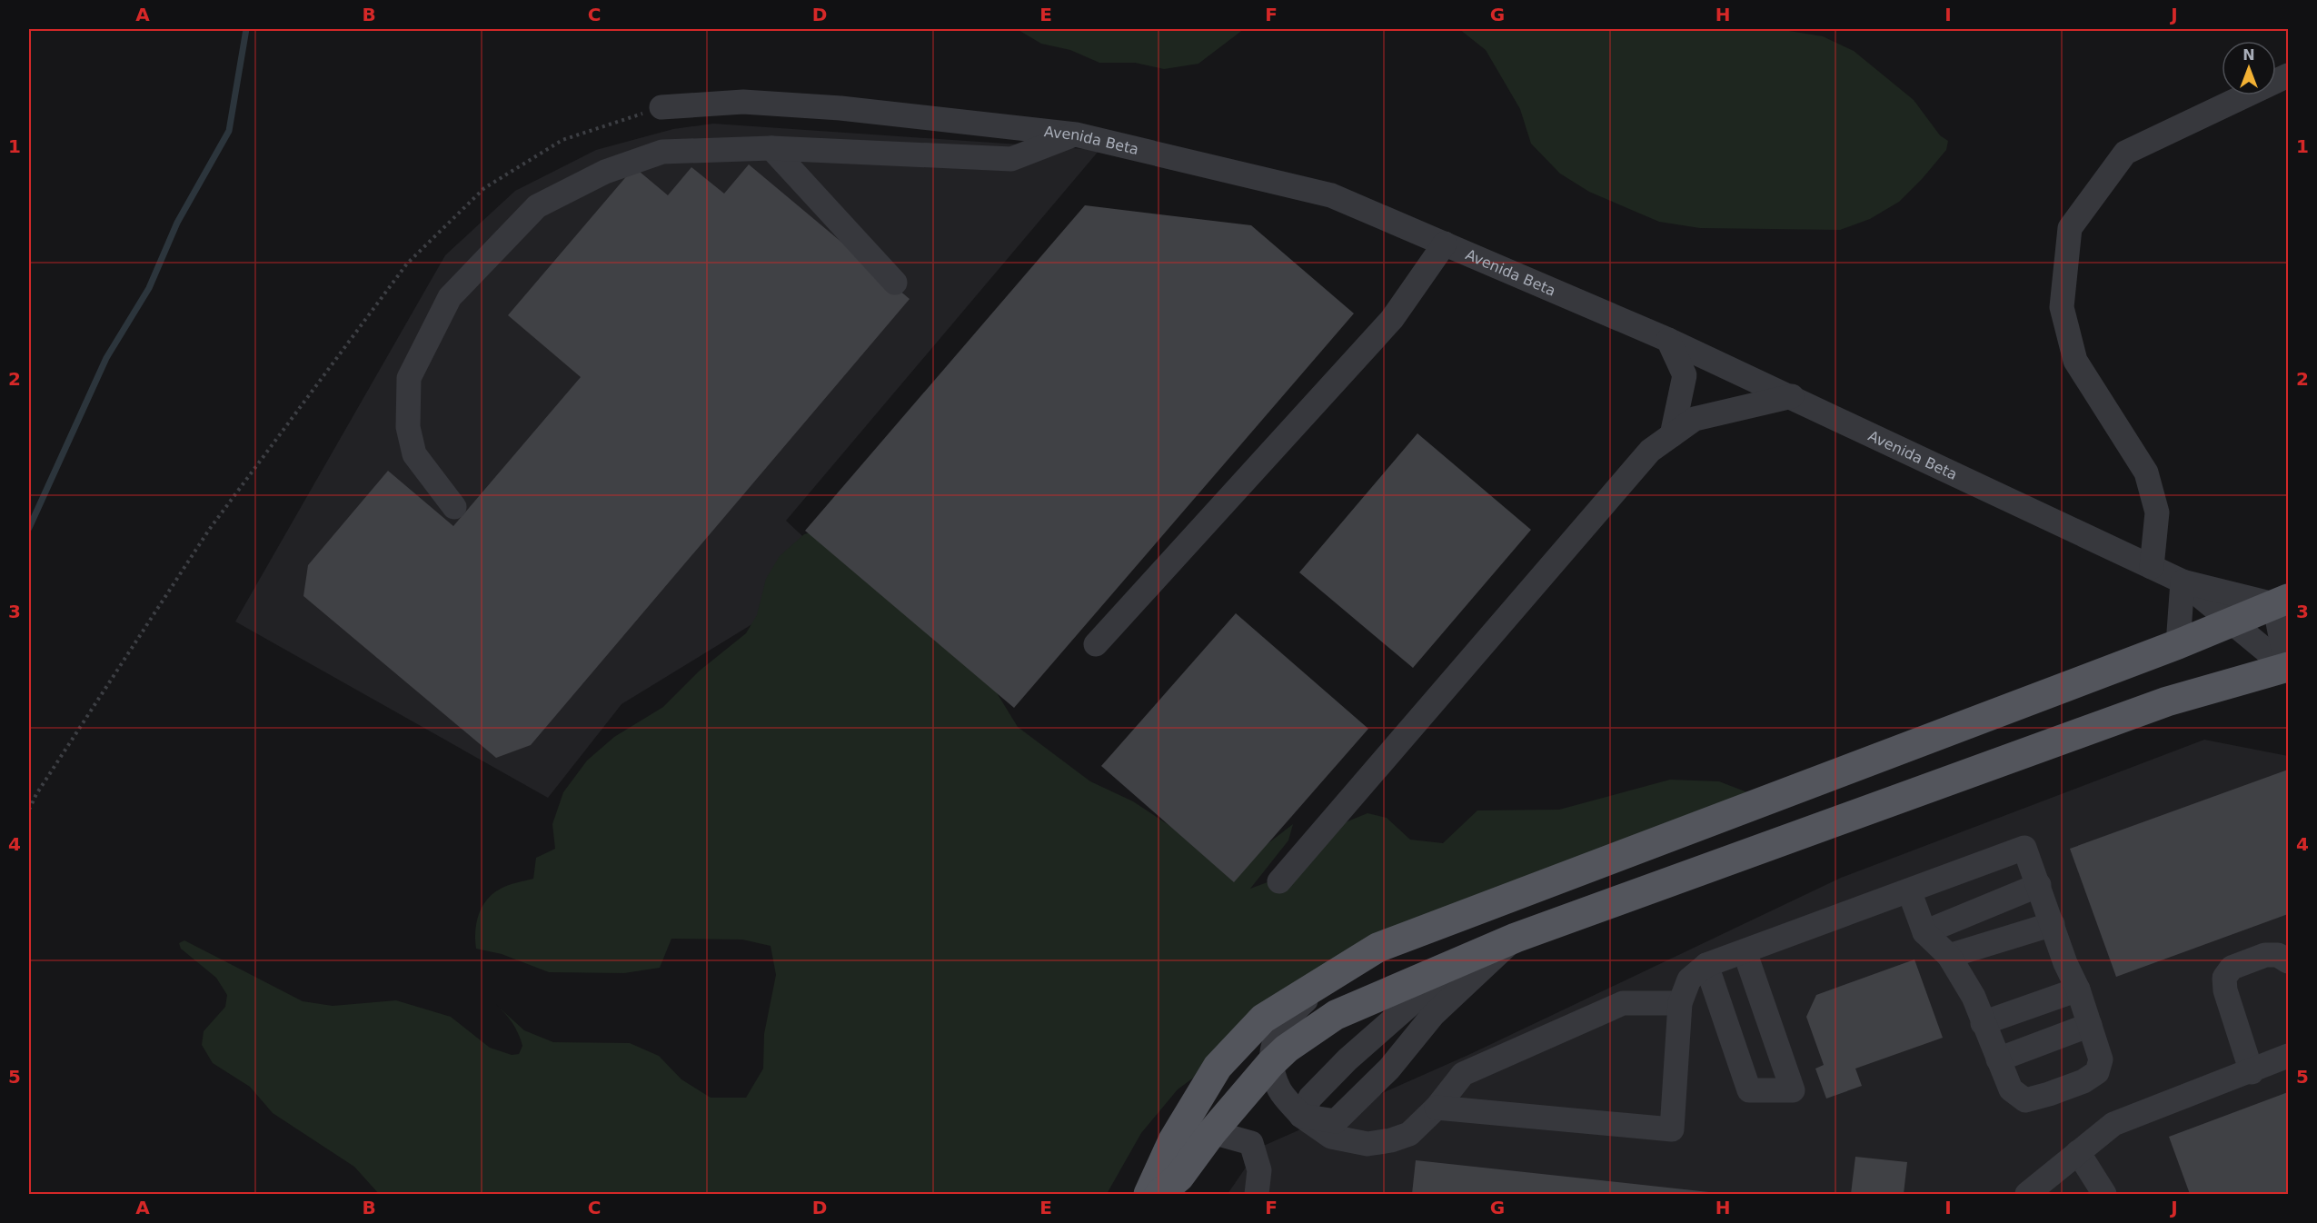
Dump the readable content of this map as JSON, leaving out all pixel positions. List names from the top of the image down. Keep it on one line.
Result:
{"streets":{"street":["Avenida Beta"]},"north":"top","grid":{"columns":["A","B","C","D","E","F","G","H","I","J"],"rows":["1","2","3","4","5"]}}
